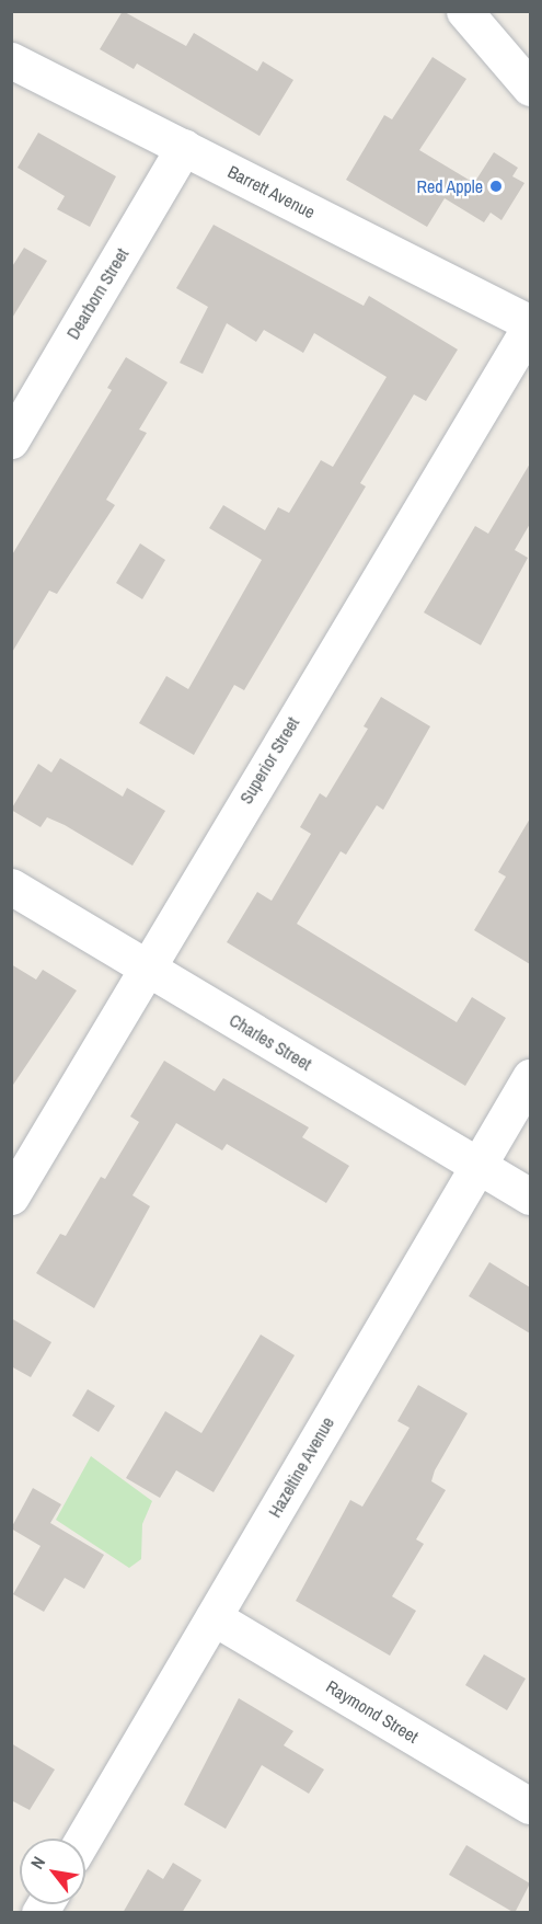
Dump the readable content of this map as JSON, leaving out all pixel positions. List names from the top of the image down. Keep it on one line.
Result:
{"streets":{"street":["Barrett Avenue","Dearborn Street","Superior Street","Charles Street","Hazeltine Avenue","Raymond Street"]},"crossings":[["Barrett Avenue","Dearborn Street"],["Barrett Avenue","Superior Street"],["Superior Street","Charles Street"],["Charles Street","Hazeltine Avenue"],["Hazeltine Avenue","Raymond Street"]],"places":["Red Apple"],"north":"top left"}
